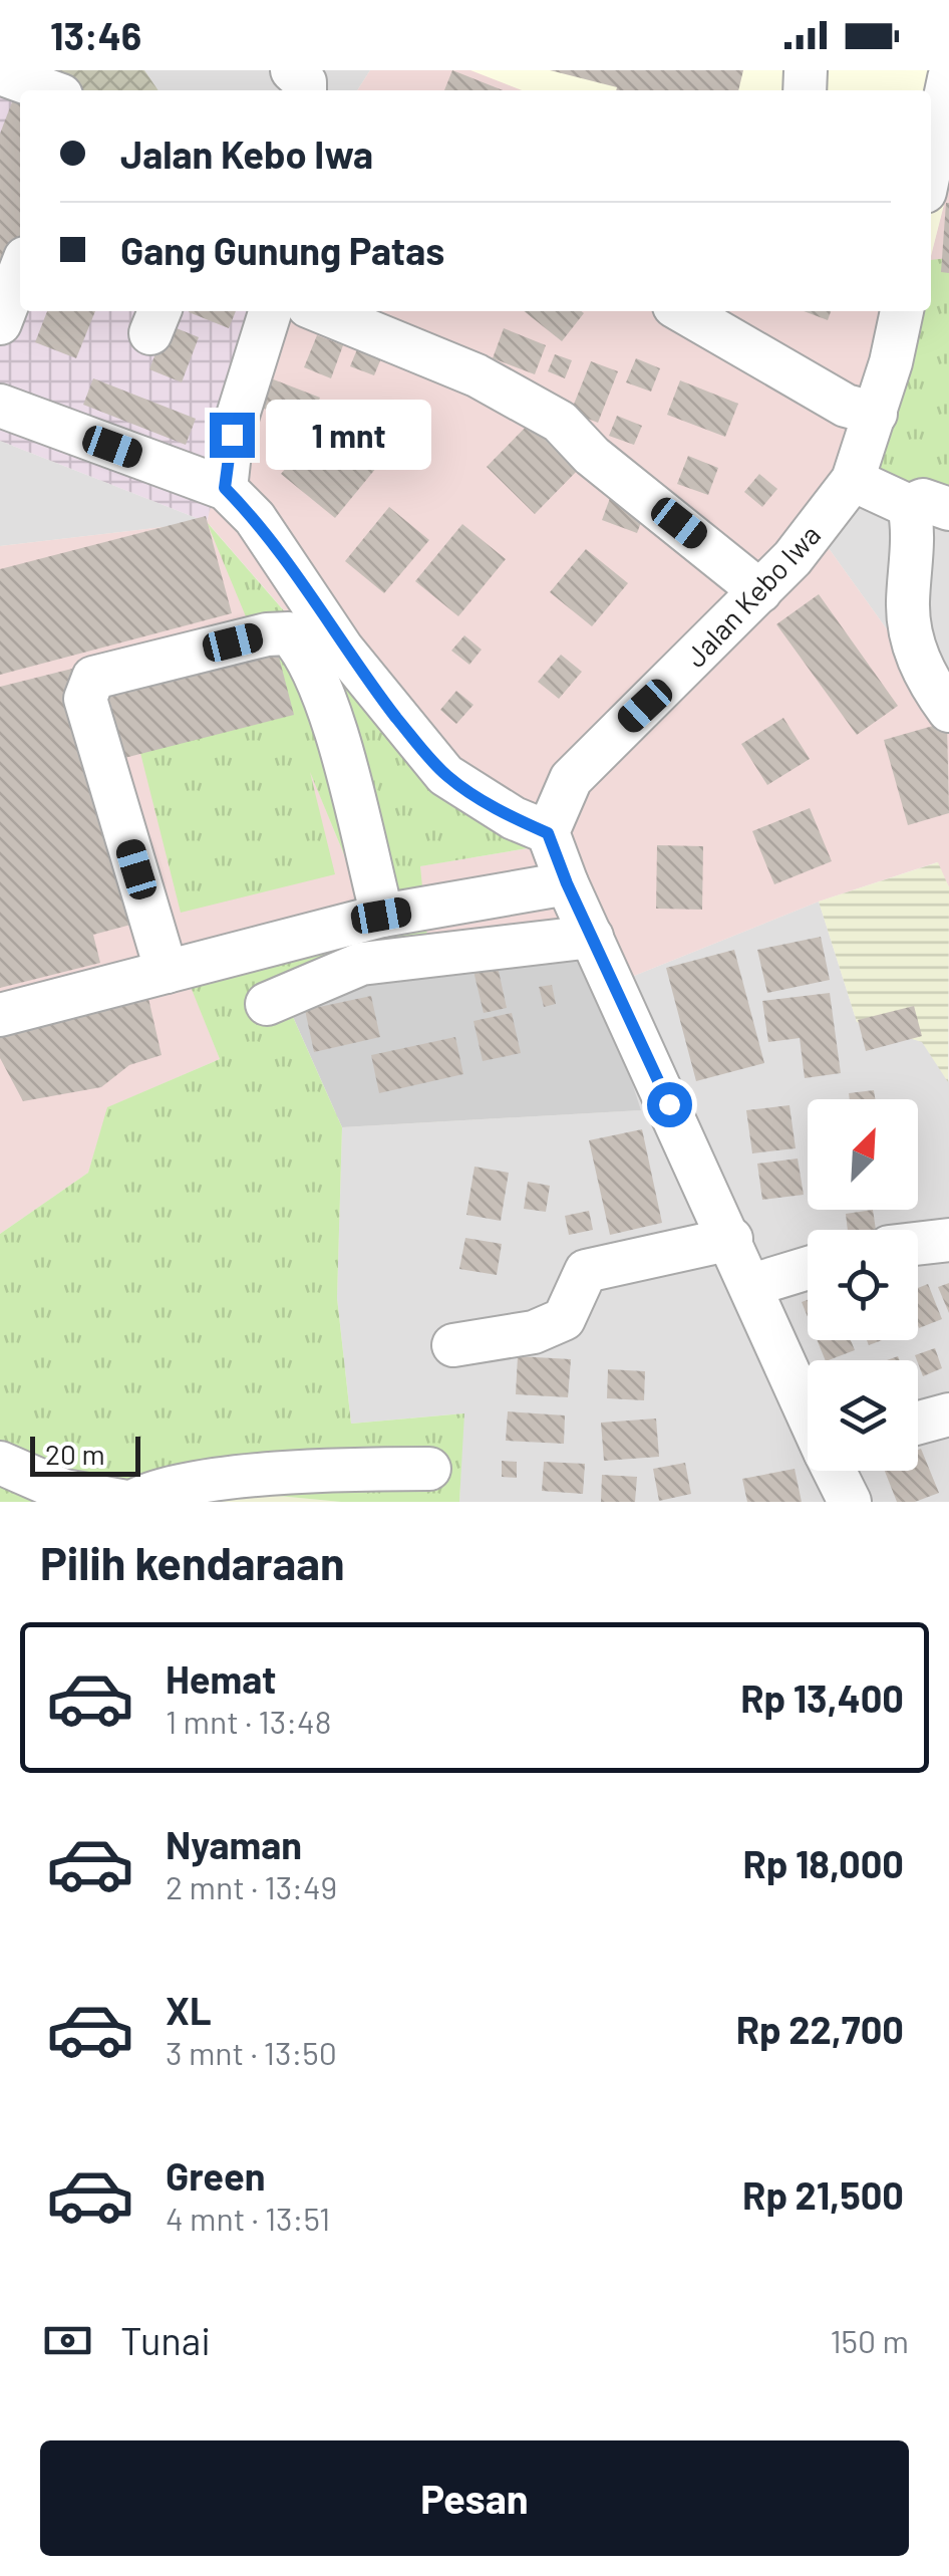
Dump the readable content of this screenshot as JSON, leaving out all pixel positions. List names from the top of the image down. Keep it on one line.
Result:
{"streets":{"street":["Jalan Kebo Iwa"]},"scale_bar":"20 m","north":"top right","page":{"status":"13:46","banner":["Jalan Kebo Iwa","Gang Gunung Patas"],"bubble":"1 mnt","scale":"20 m","heading":"Pilih kendaraan","list":[{"name":"Hemat","note":"1 mnt · 13:48","value":"Rp 13,400"},{"name":"Nyaman","note":"2 mnt · 13:49","value":"Rp 18,000"},{"name":"XL","note":"3 mnt · 13:50","value":"Rp 22,700"},{"name":"Green","note":"4 mnt · 13:51","value":"Rp 21,500"}],"pay":["Tunai","150 m"],"buttons":"Pesan"}}
